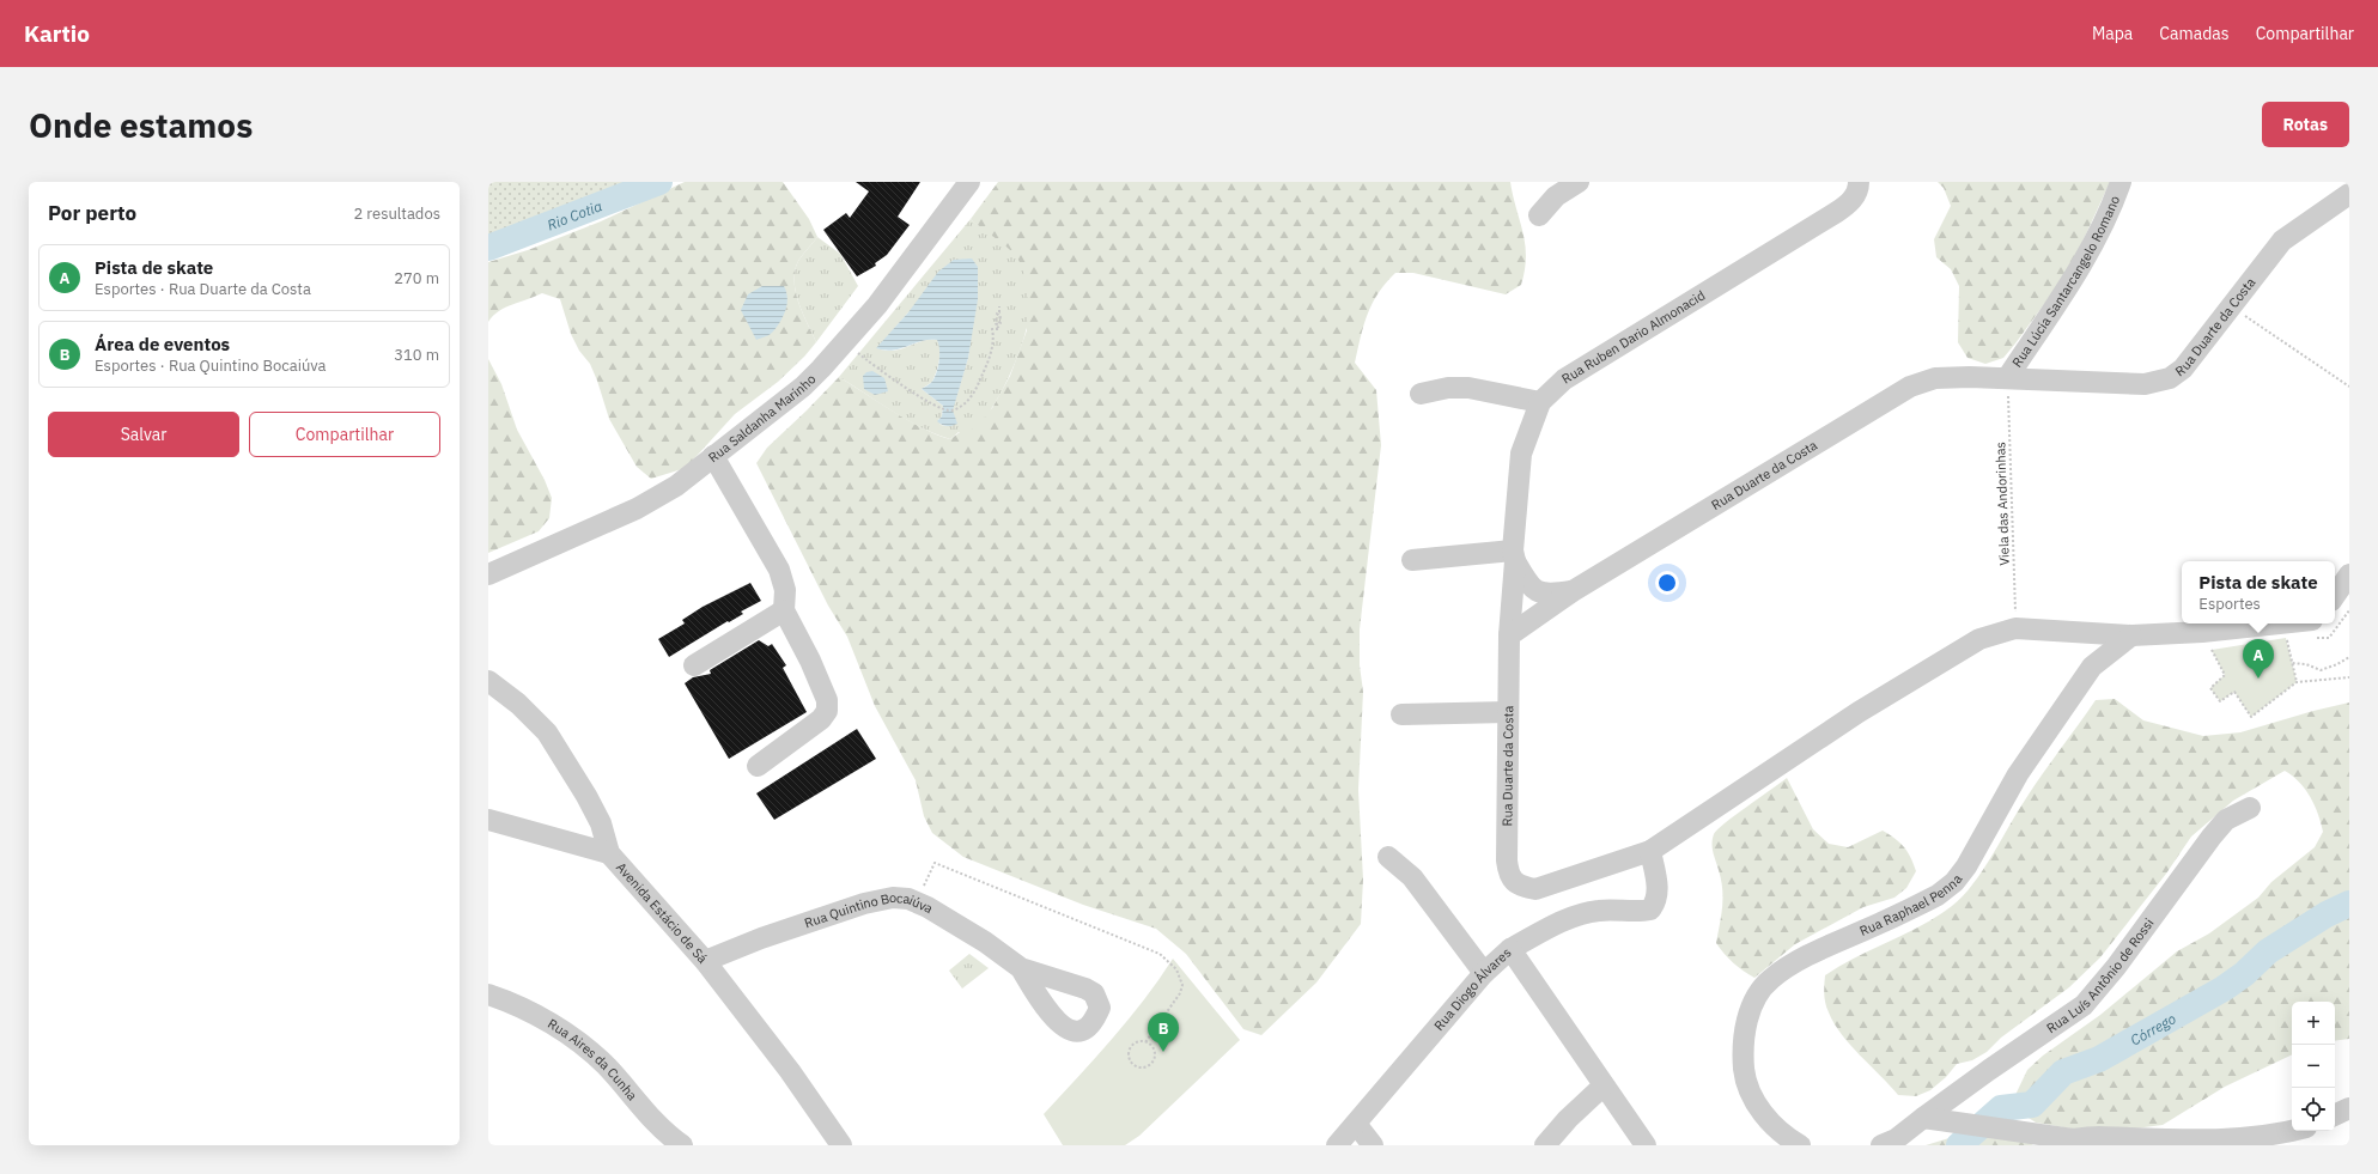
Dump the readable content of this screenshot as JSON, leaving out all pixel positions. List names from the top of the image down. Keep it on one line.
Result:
{"streets":{"street":["Rua Lúcia Santarcangelo Romano","Rua Duarte da Costa","Rua Ruben Dario Almonacid","Rua Saldanha Marinho","Rua Raphael Penna","Avenida Estácio de Sá","Rua Quintino Bocaiúva","Rua Luís Antônio de Rossi","Rua Diogo Álvares","Rua Aires da Cunha"],"path":["Viela das Andorinhas"]},"crossings":[["Rua Lúcia Santarcangelo Romano","Rua Duarte da Costa"],["Rua Lúcia Santarcangelo Romano","Viela das Andorinhas"],["Rua Duarte da Costa","Rua Ruben Dario Almonacid"],["Rua Duarte da Costa","Viela das Andorinhas"],["Rua Duarte da Costa","Rua Raphael Penna"],["Avenida Estácio de Sá","Rua Quintino Bocaiúva"]],"water":["Rio Cotia","Córrego"],"page":{"header":"Kartio","nav":["Mapa","Camadas","Compartilhar"],"buttons":["Rotas",["Salvar","Compartilhar"]],"title":"Onde estamos","heading":["Por perto","2 resultados"],"list":[{"mark":"A","name":"Pista de skate","note":"Esportes · Rua Duarte da Costa","value":"270 m"},{"mark":"B","name":"Área de eventos","note":"Esportes · Rua Quintino Bocaiúva","value":"310 m"}],"popup":["Pista de skate","Esportes"],"pins":["A","B"],"map_buttons":["+","−"]}}
